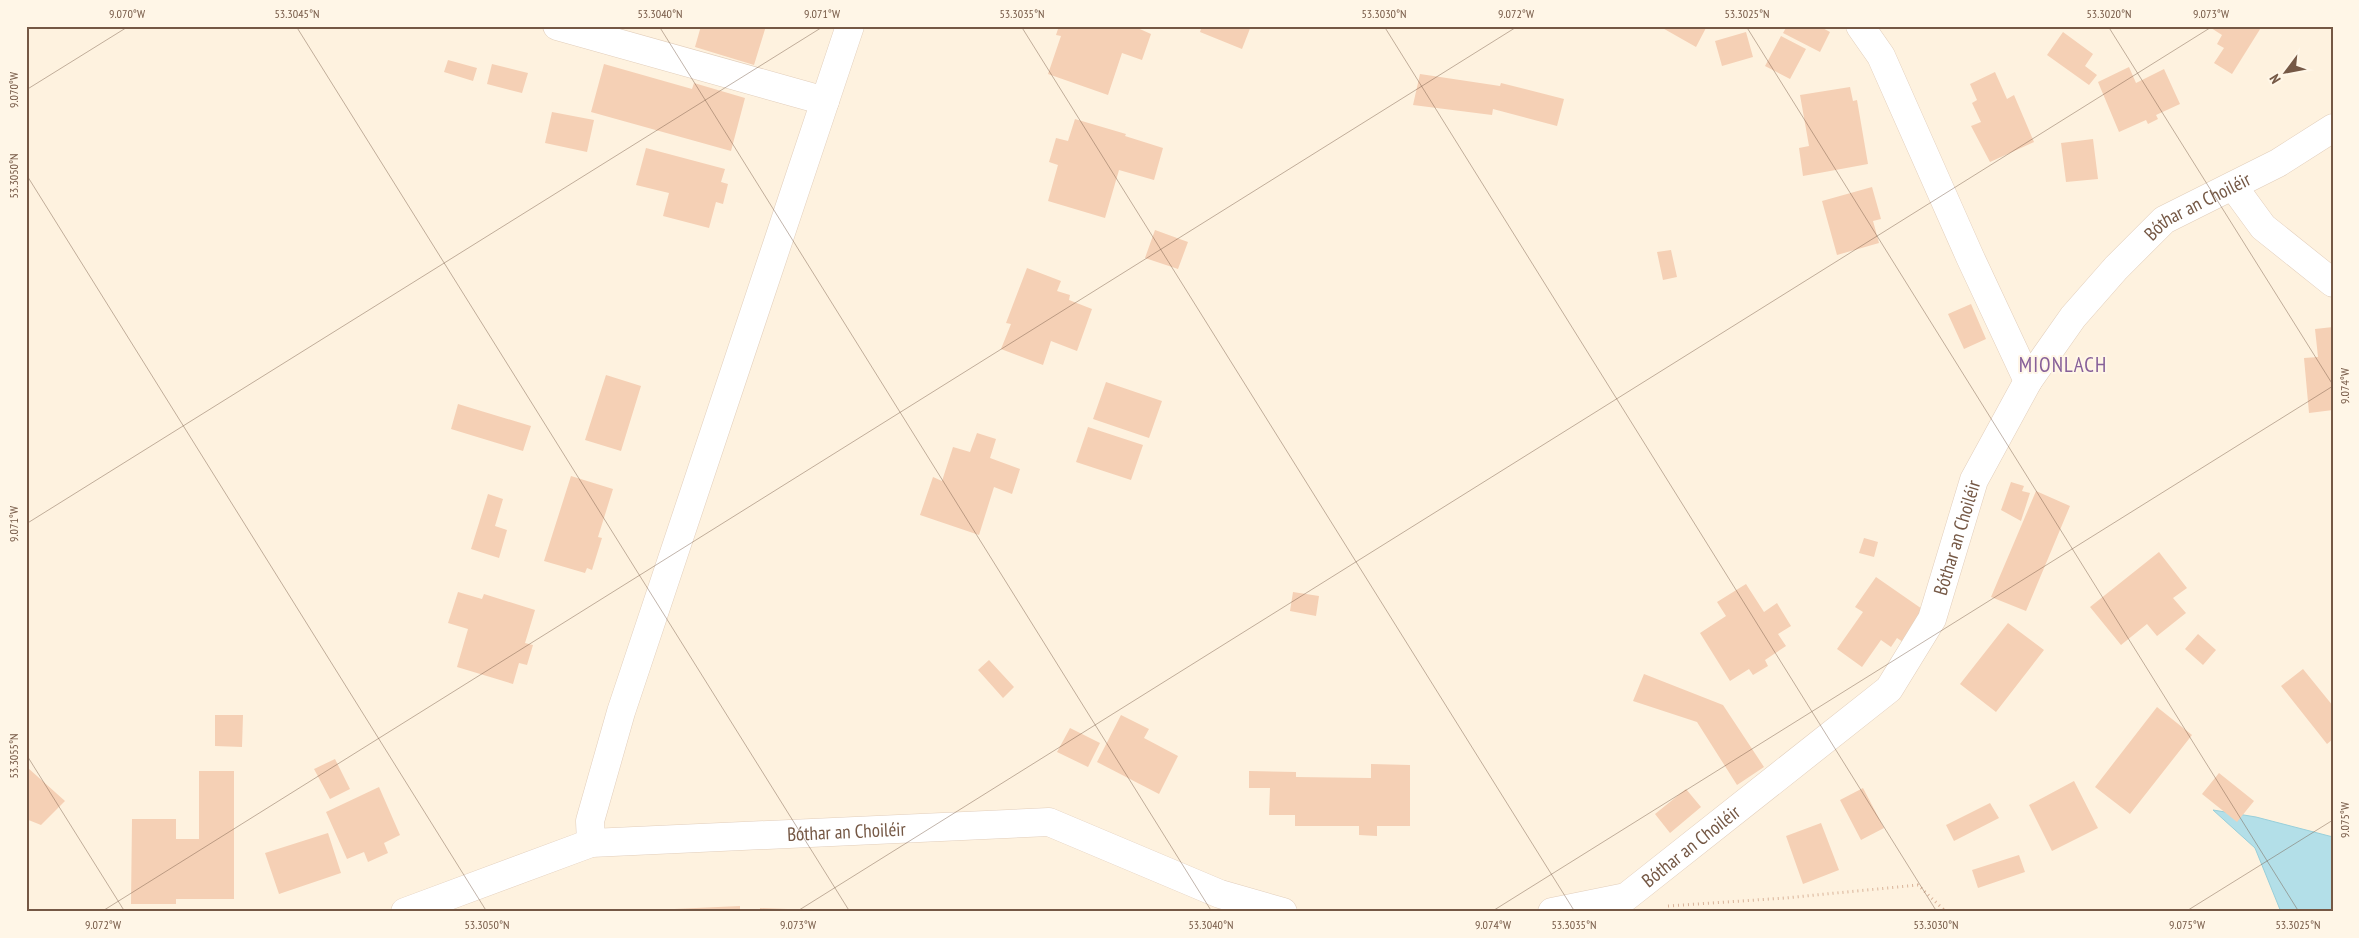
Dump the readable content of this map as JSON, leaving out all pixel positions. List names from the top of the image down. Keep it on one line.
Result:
{"streets":{"street":["Bóthar an Choiléir"]},"districts":["MIONLACH"],"north":"bottom left","coordinates":["9.070°W","53.3045°N","53.3040°N","9.071°W","53.3035°N","53.3030°N","9.072°W","53.3025°N","53.3020°N","9.073°W","53.3050°N","9.074°W","53.3055°N","9.075°W"]}
